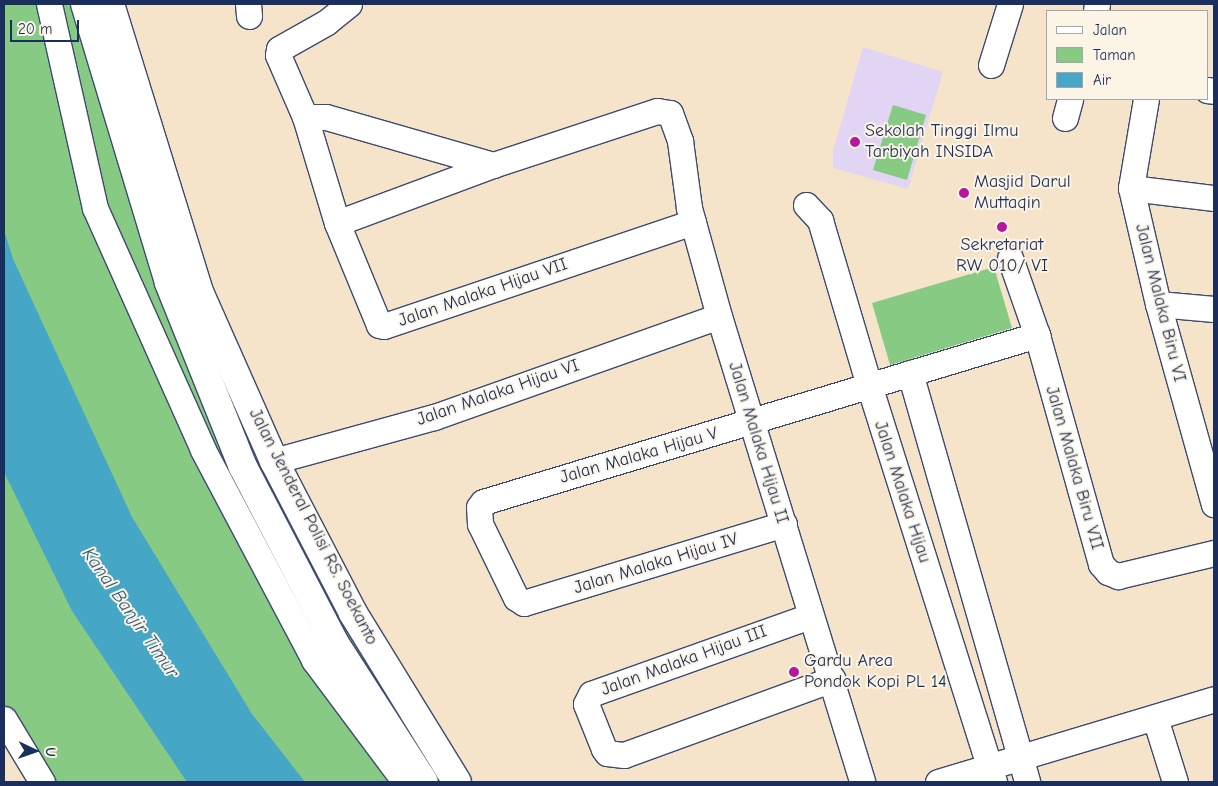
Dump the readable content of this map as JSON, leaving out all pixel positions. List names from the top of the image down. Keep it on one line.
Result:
{"streets":{"main road":["Jalan Jenderal Polisi RS. Soekanto"],"street":["Jalan Malaka Hijau VII","Jalan Malaka Biru VI","Jalan Malaka Hijau VI","Jalan Malaka Hijau II","Jalan Malaka Hijau V","Jalan Malaka Biru VII","Jalan Malaka Hijau","Jalan Malaka Hijau IV","Jalan Malaka Hijau III"]},"crossings":[["Jalan Malaka Hijau VII","Jalan Malaka Hijau II"],["Jalan Malaka Hijau VI","Jalan Malaka Hijau II"],["Jalan Malaka Hijau VI","Jalan Jenderal Polisi RS. Soekanto"],["Jalan Malaka Hijau II","Jalan Malaka Hijau V"],["Jalan Malaka Hijau II","Jalan Malaka Hijau IV"],["Jalan Malaka Hijau II","Jalan Malaka Hijau III"],["Jalan Malaka Hijau V","Jalan Malaka Biru VII"],["Jalan Malaka Hijau V","Jalan Malaka Hijau"],["Jalan Malaka Hijau V","Jalan Malaka Hijau IV"]],"water":["Kanal Banjir Timur"],"places":["Sekolah Tinggi Ilmu Tarbiyah INSIDA","Masjid Darul Muttaqin","Sekretariat RW 010/ VI","Gardu Area Pondok Kopi PL 14"],"legend":["Jalan","Taman","Air"],"scale_bar":"20 m","north":"right"}
